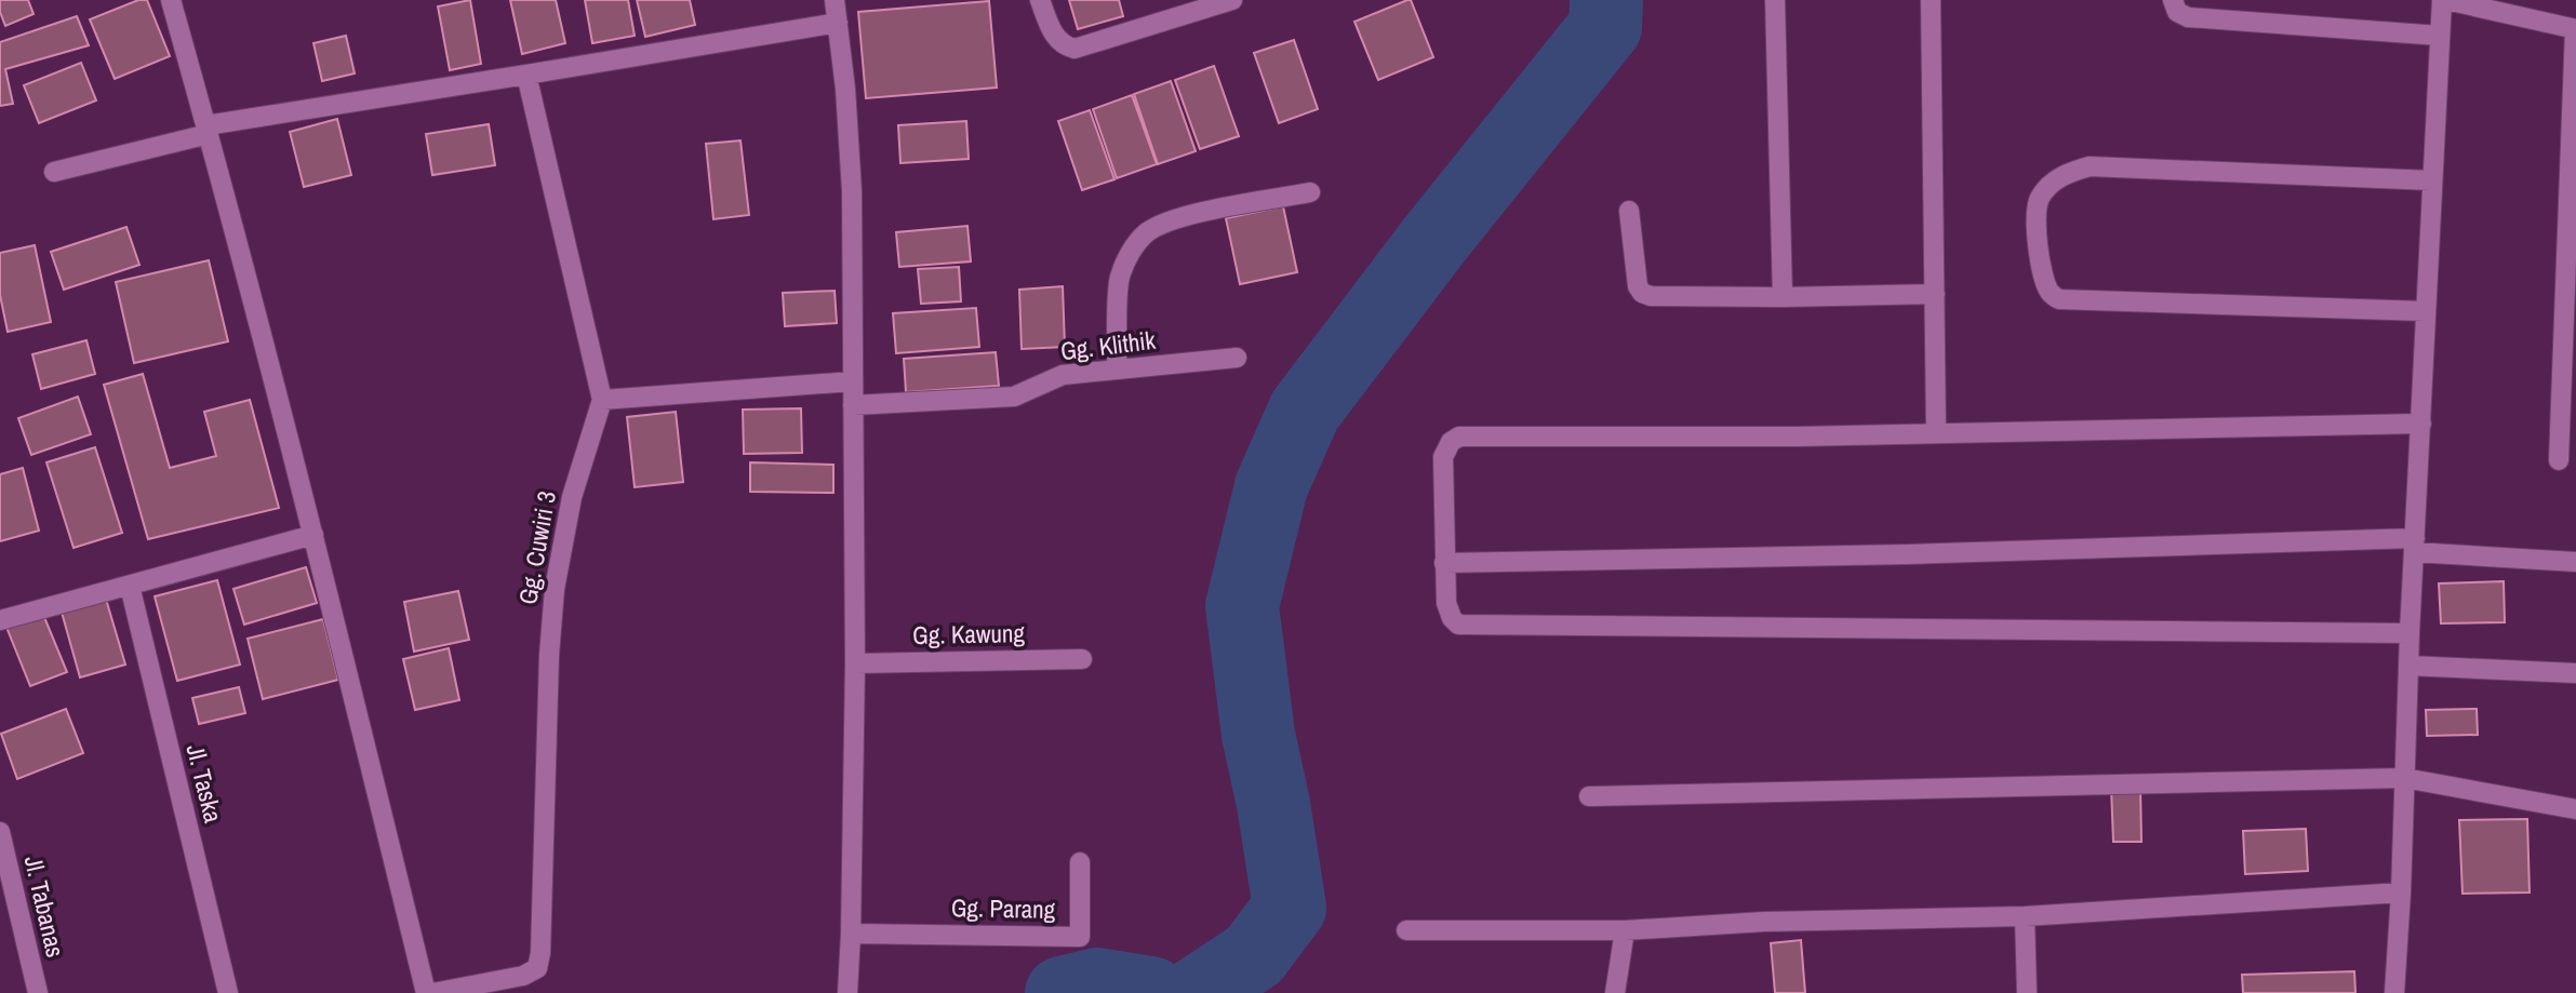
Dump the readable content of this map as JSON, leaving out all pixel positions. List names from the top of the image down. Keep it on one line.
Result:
{"streets":{"street":["Gg. Klithik","Gg. Cuwiri 3","Gg. Kawung","Jl. Taska","Jl. Tabanas","Gg. Parang"]}}
